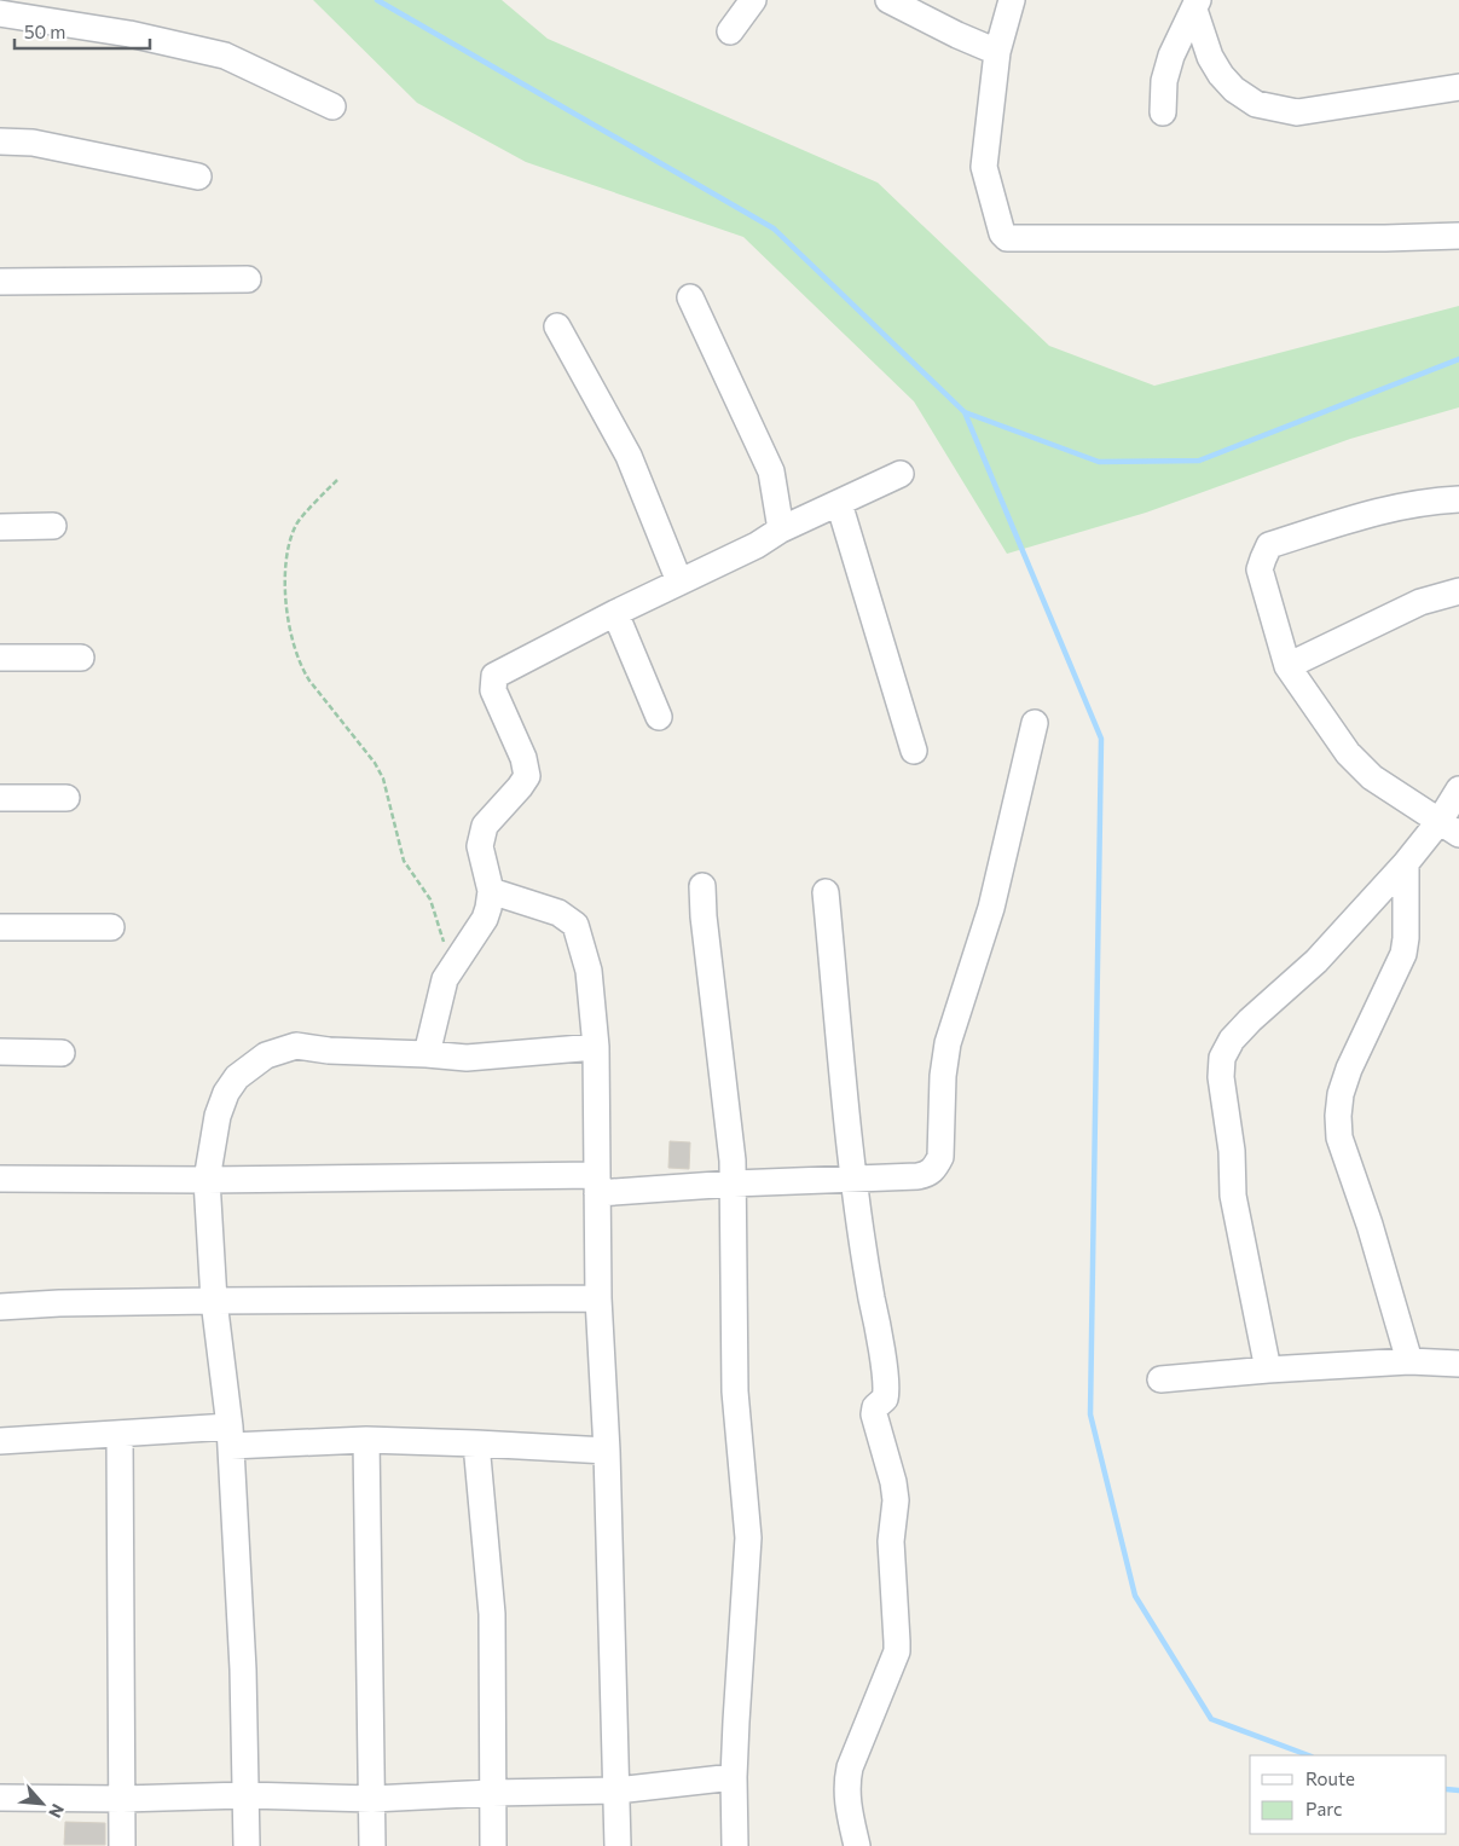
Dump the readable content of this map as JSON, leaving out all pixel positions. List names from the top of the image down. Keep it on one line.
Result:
{"legend":["Route","Parc"],"scale_bar":"50 m","north":"bottom right"}
